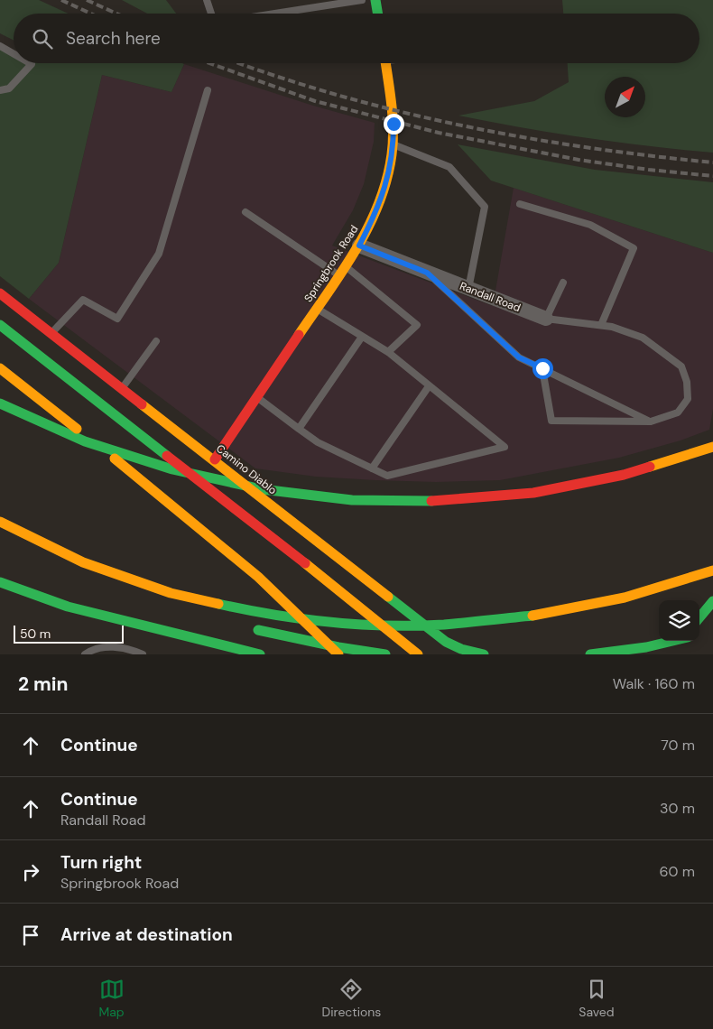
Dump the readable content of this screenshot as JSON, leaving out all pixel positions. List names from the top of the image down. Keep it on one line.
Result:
{"streets":{"main road":["Springbrook Road","Camino Diablo"],"street":["Randall Road"]},"crossings":[["Springbrook Road","Randall Road"],["Springbrook Road","Camino Diablo"]],"scale_bar":"50 m","north":"top right","page":{"search":"Search here","scale":"50 m","heading":["2 min","Walk · 160 m"],"list":[["Continue","70 m"],["Continue","Randall Road","30 m"],["Turn right","Springbrook Road","60 m"],"Arrive at destination"],"nav":["Map","Directions","Saved"]}}
